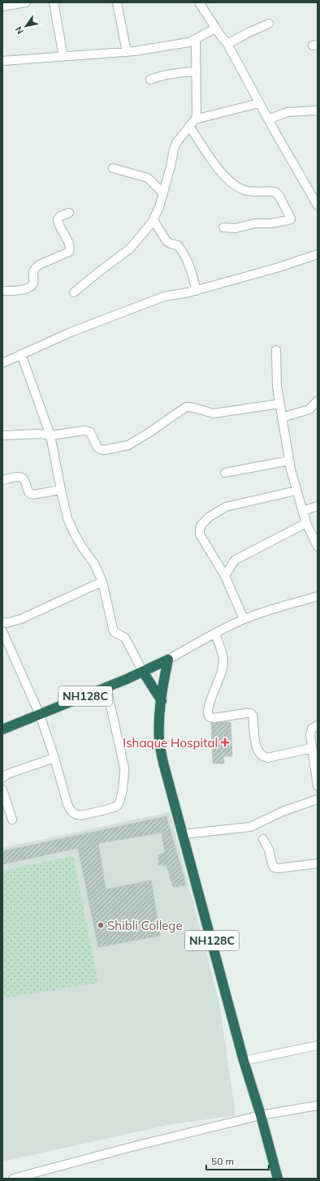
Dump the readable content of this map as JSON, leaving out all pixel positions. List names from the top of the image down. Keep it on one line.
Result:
{"streets":{"highway":["NH128C"]},"places":{"health":["Ishaque Hospital"],"other":["Shibli College"]},"scale_bar":"50 m","north":"bottom left"}
